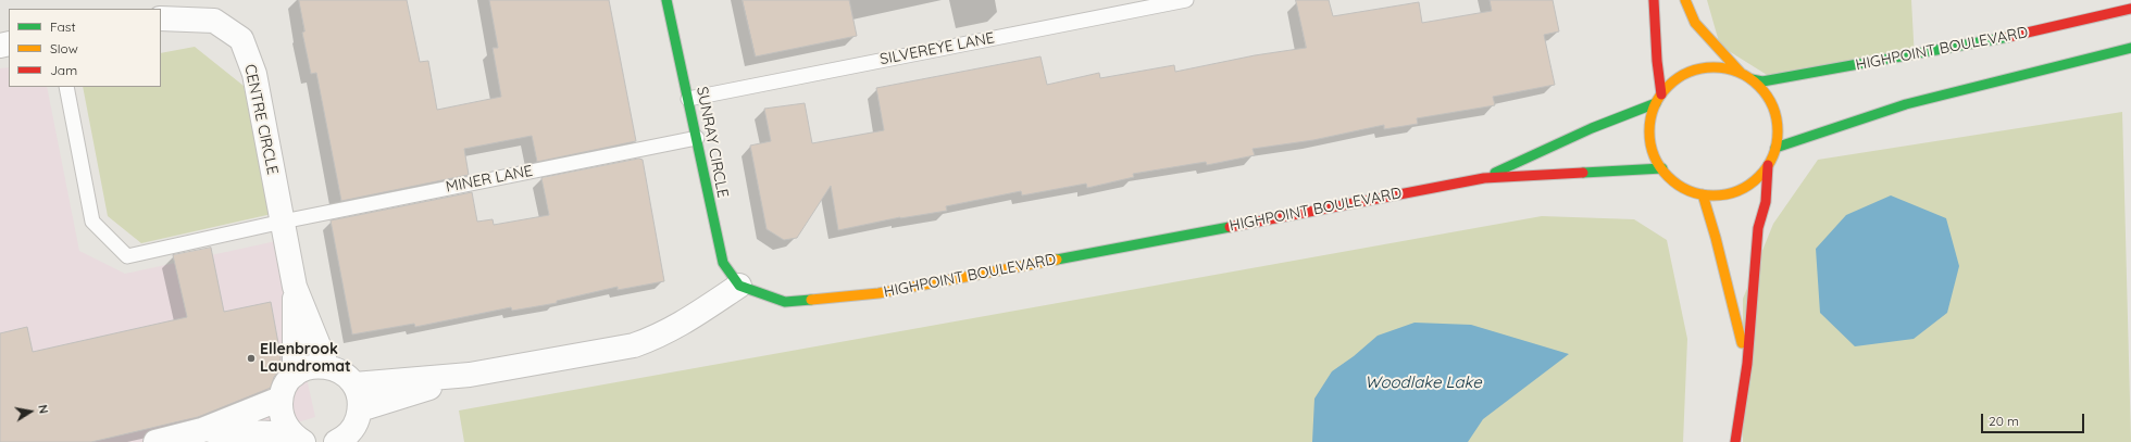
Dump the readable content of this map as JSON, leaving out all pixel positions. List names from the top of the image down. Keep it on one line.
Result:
{"streets":{"street":["HIGHPOINT BOULEVARD","CENTRE CIRCLE","SUNRAY CIRCLE"],"lane":["SILVEREYE LANE","MINER LANE"]},"crossings":[["SILVEREYE LANE","SUNRAY CIRCLE"],["HIGHPOINT BOULEVARD","SUNRAY CIRCLE"],["CENTRE CIRCLE","MINER LANE"],["SUNRAY CIRCLE","MINER LANE"]],"water":["Woodlake Lake"],"places":["Ellenbrook Laundromat"],"legend":["Fast","Slow","Jam"],"scale_bar":"20 m","north":"right"}
